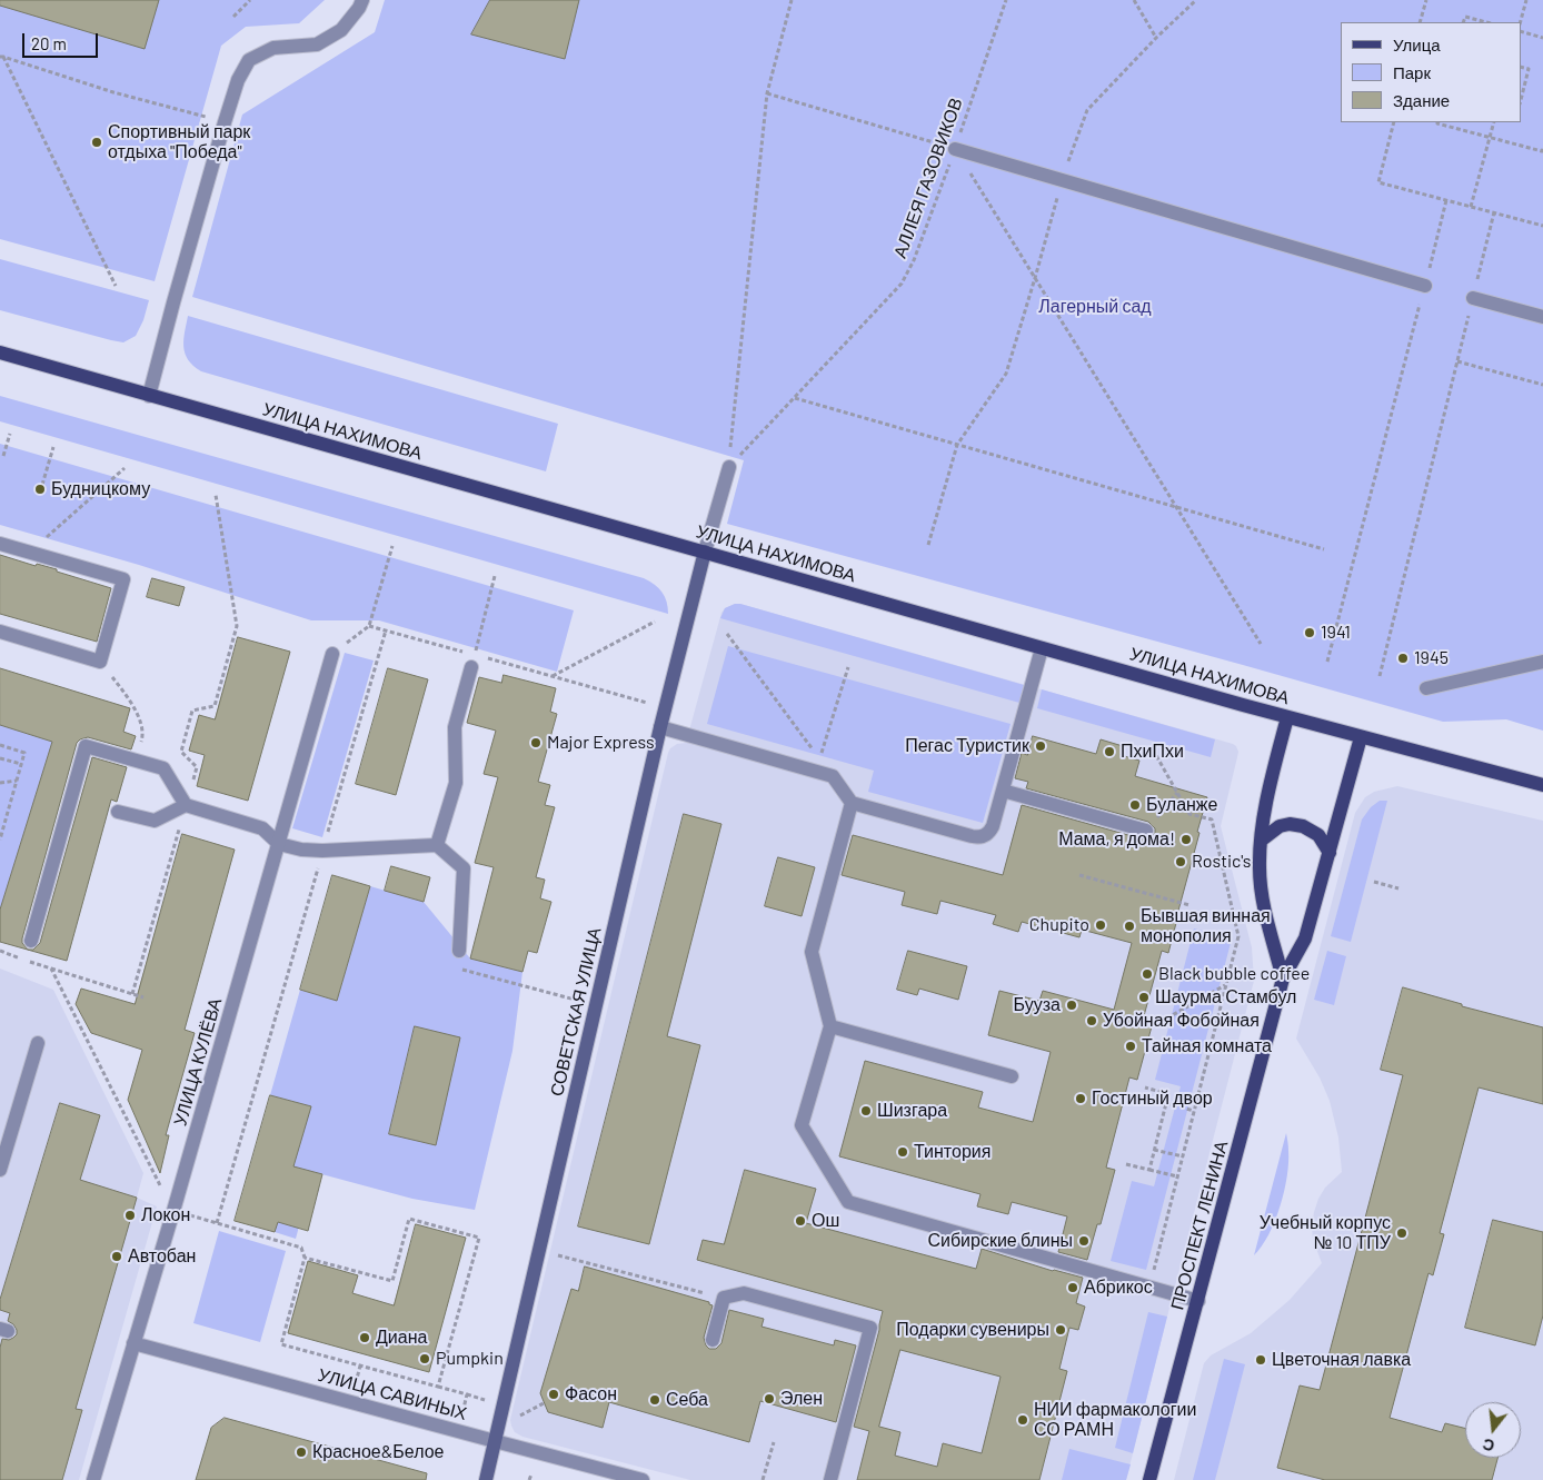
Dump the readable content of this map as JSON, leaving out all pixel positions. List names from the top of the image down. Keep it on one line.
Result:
{"streets":{"main road":["УЛИЦА НАХИМОВА","ПРОСПЕКТ ЛЕНИНА"],"street":["СОВЕТСКАЯ УЛИЦА","УЛИЦА КУЛЁВА","УЛИЦА САВИНЫХ"],"path":["АЛЛЕЯ ГАЗОВИКОВ"]},"crossings":[["УЛИЦА НАХИМОВА","СОВЕТСКАЯ УЛИЦА"],["УЛИЦА НАХИМОВА","ПРОСПЕКТ ЛЕНИНА"],["СОВЕТСКАЯ УЛИЦА","УЛИЦА САВИНЫХ"],["УЛИЦА КУЛЁВА","УЛИЦА САВИНЫХ"]],"parks":["Лагерный сад"],"places":["Спортивный парк отдыха \"Победа\"","Будницкому","1941","1945","Major Express","Пегас Туристик","ПхиПхи","Буланже","Мама, я дома!","Rostic's","Chupito","Бывшая винная монополия","Black bubble coffee","Шаурма Стамбул","Бууза","Убойная Фобойная","Тайная комната","Гостиный двор","Шизгара","Тинтория","Локон","Ош","Учебный корпус № 10 ТПУ","Сибирские блины","Автобан","Абрикос","Подарки сувениры","Диана","Pumpkin","Цветочная лавка","Фасон","Элен","Себа","НИИ фармакологии СО РАМН","Красное&Белое"],"legend":["Улица","Парк","Здание"],"scale_bar":"20 m","north":"bottom"}
